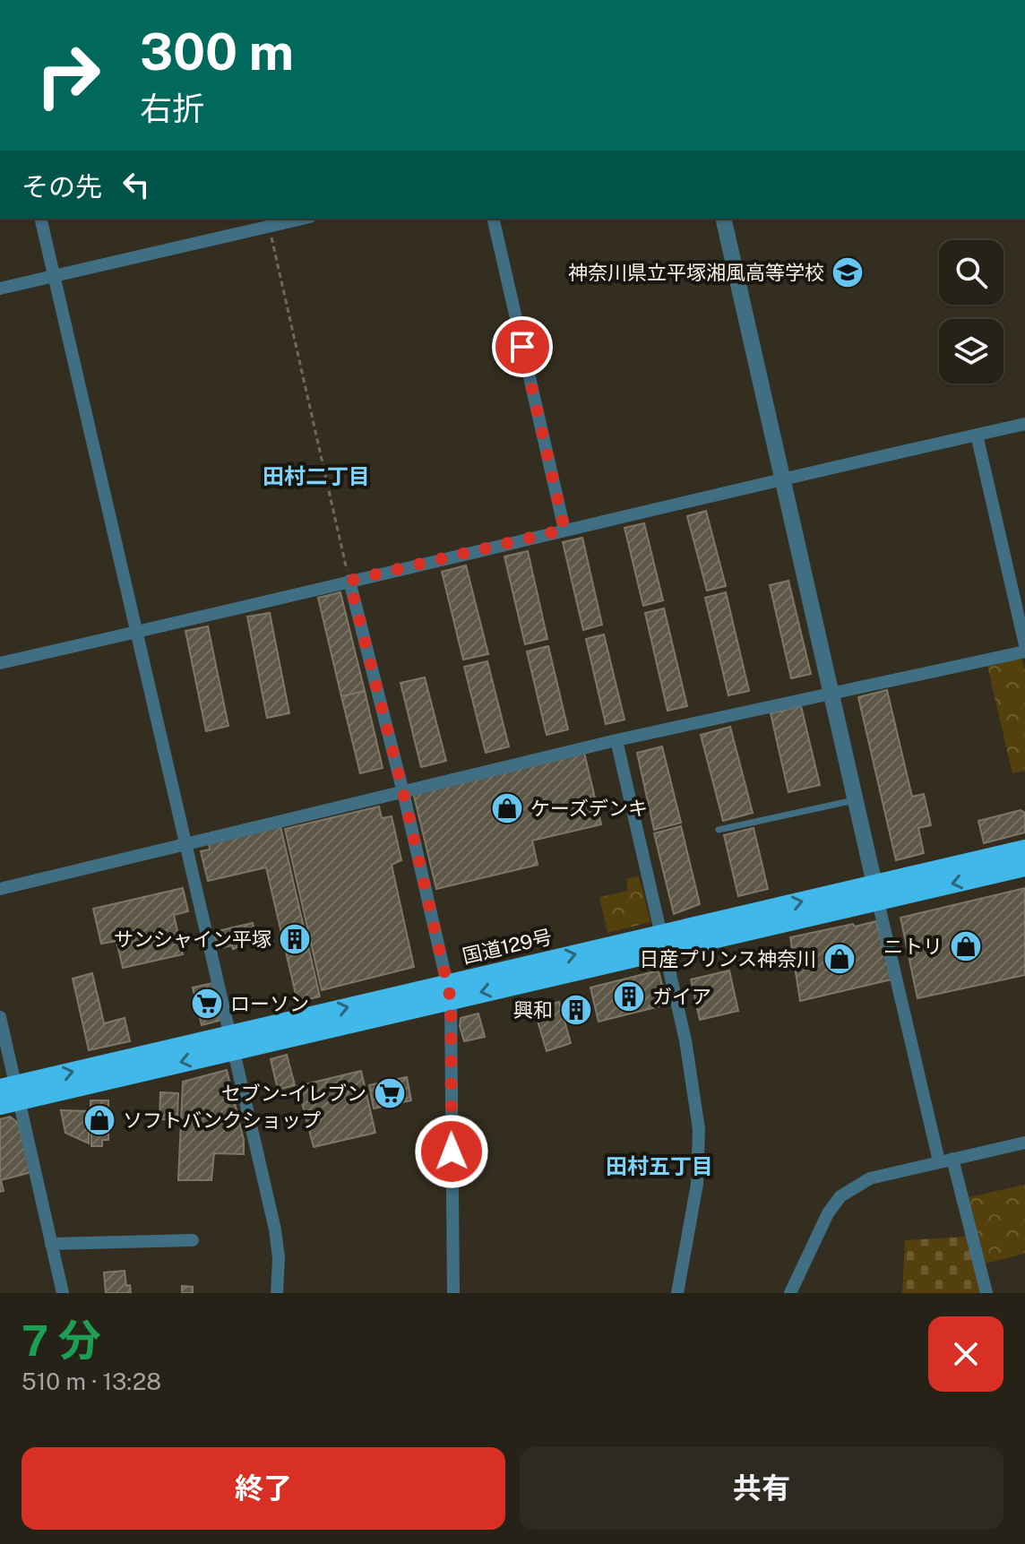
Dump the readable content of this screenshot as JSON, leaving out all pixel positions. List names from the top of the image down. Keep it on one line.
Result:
{"streets":{"highway":["国道129号"]},"districts":["田村二丁目","田村五丁目"],"places":{"school or university":["神奈川県立平塚湘風高等学校"],"shop":["ケーズデンキ","ニトリ","日産プリンス神奈川","ソフトバンクショップ"],"building":["サンシャイン平塚","ガイア","興和"],"supermarket":["ローソン","セブン-イレブン"]},"page":{"turn":["300 m","右折"],"then":"その先","heading":["7 分","510 m · 13:28"],"buttons":["終了","共有"]}}
